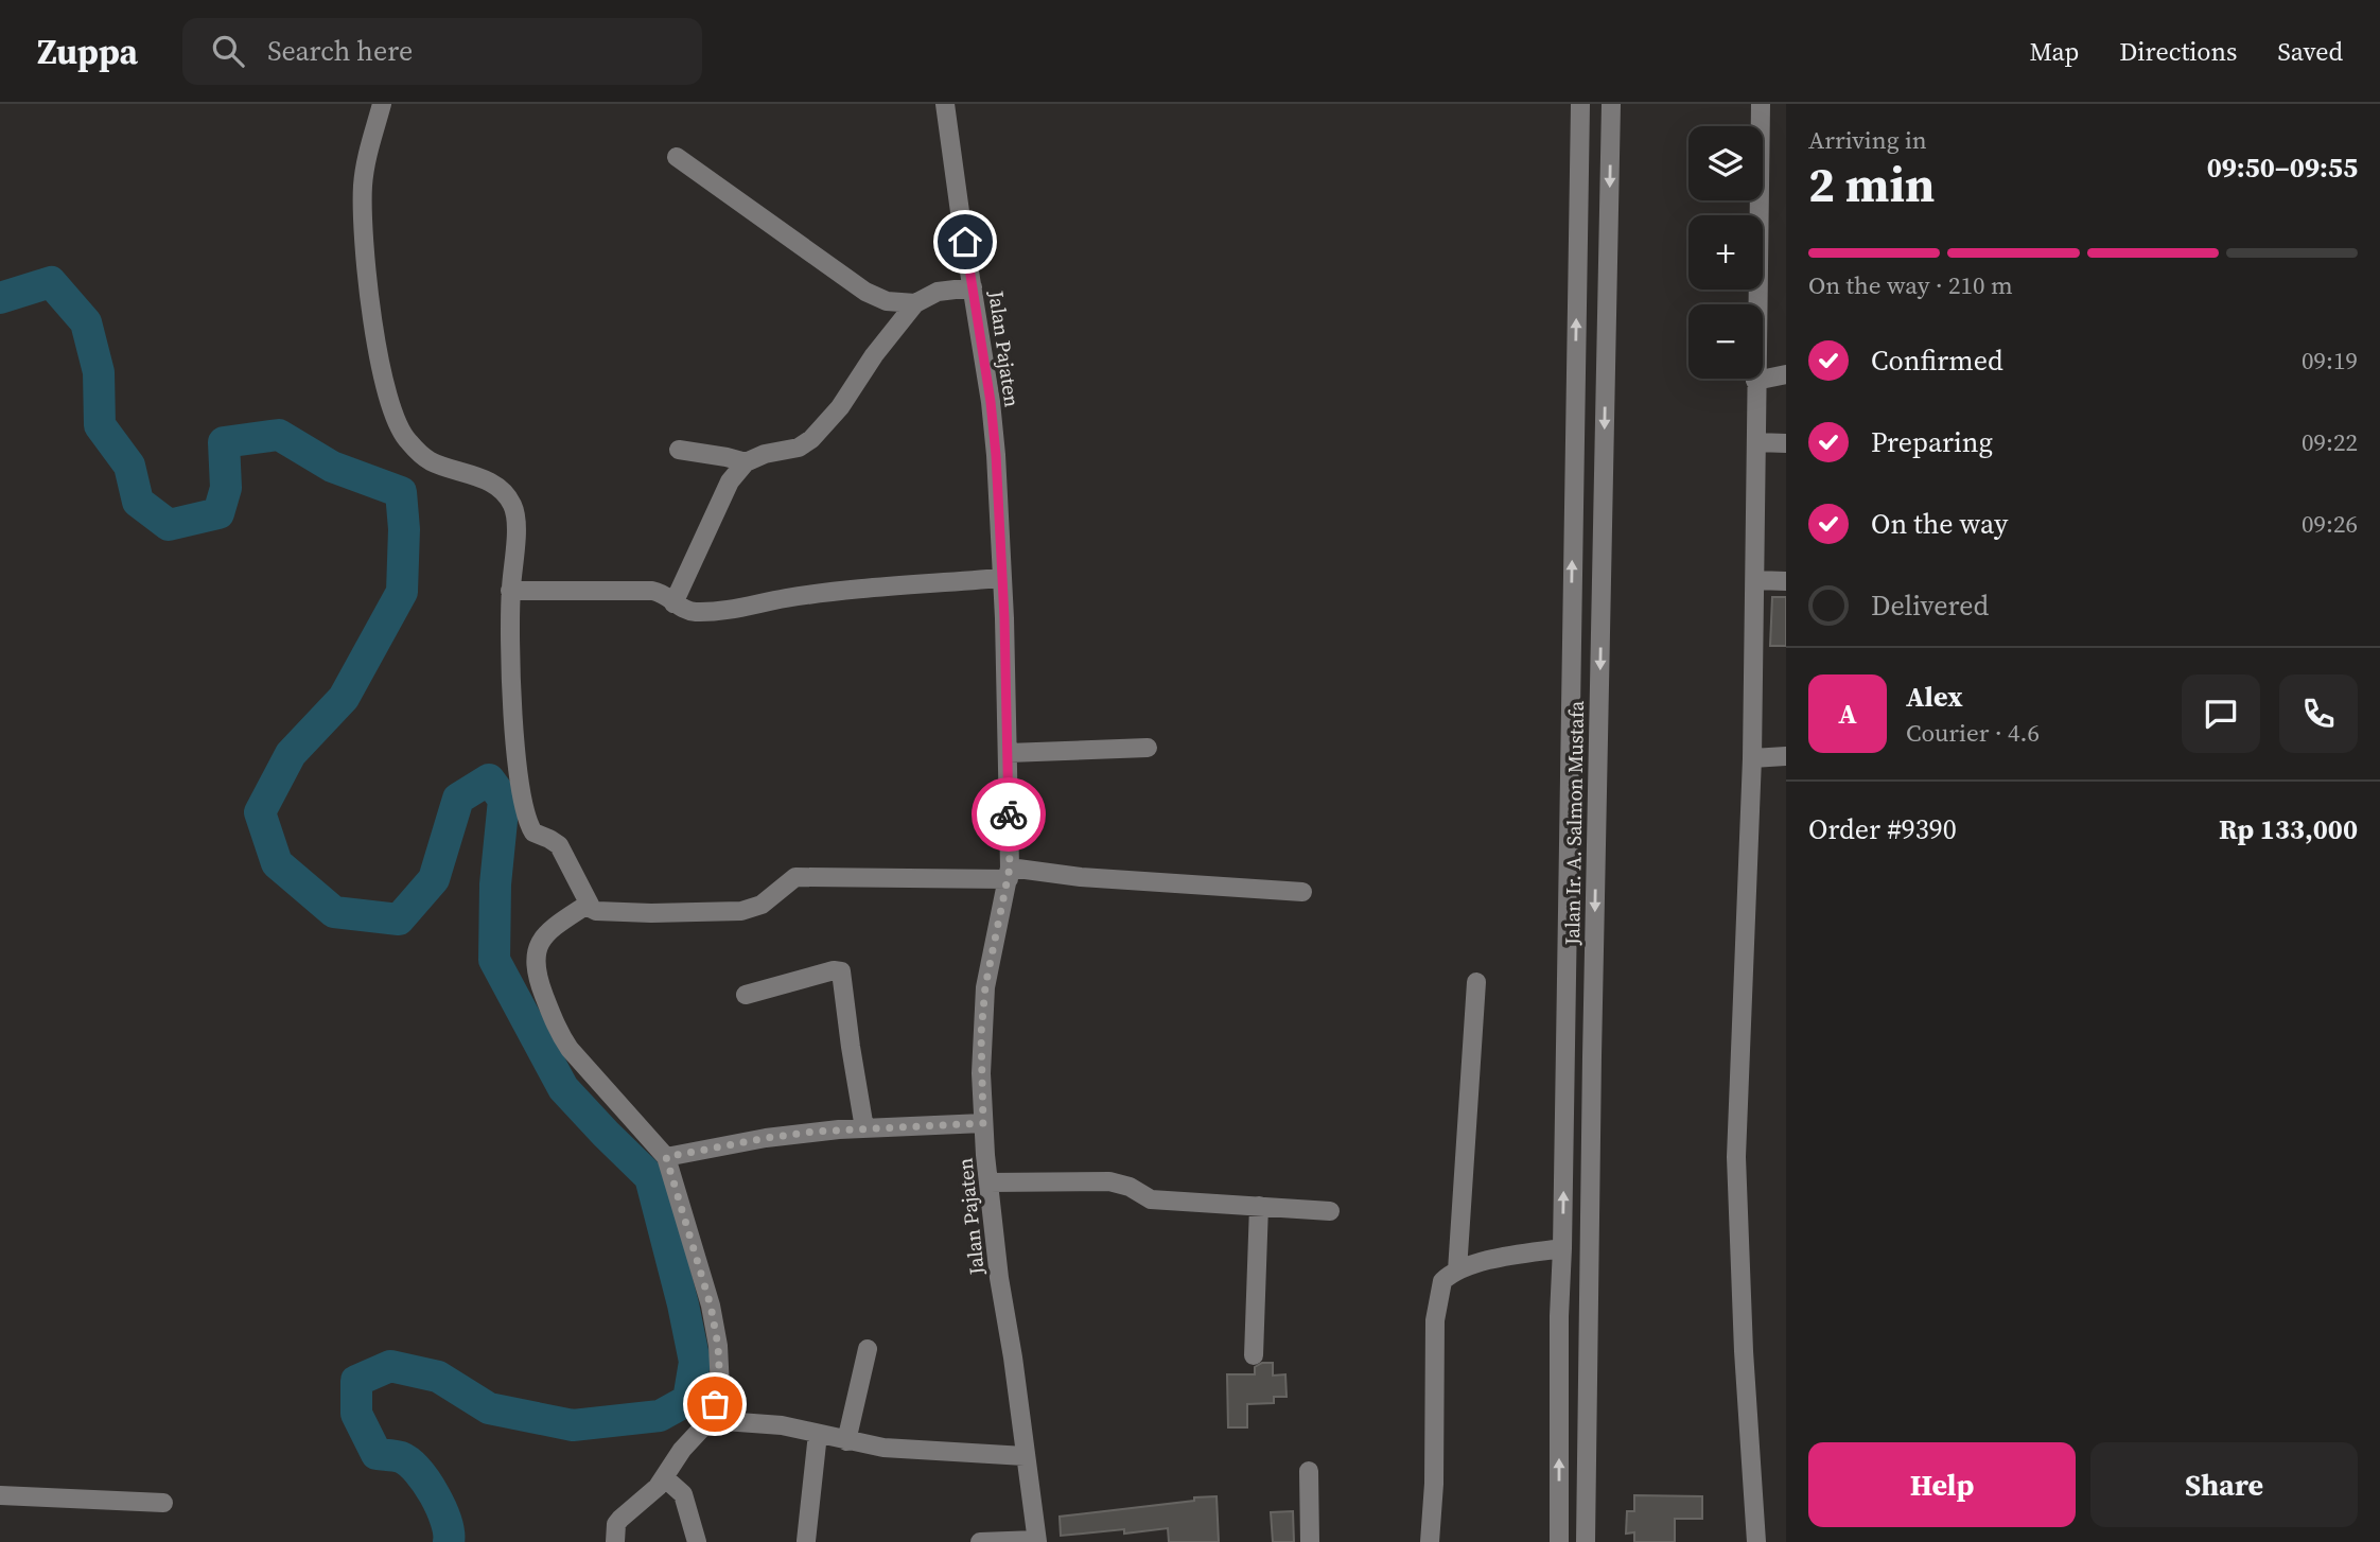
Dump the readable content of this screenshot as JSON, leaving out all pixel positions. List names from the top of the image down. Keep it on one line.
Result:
{"streets":{"street":["Jalan Pajaten","Jalan Ir. A. Salmon Mustafa"]},"page":{"header":"Zuppa","search":"Search here","nav":["Map","Directions","Saved"],"heading":["2 min","Arriving in","09:50–09:55"],"panel":["Alex","Courier · 4.6","Order #9390","Rp 133,000"],"map_buttons":["+","−"],"bar":"On the way · 210 m","list":[["Confirmed","09:19"],["Preparing","09:22"],["On the way","09:26"],"Delivered"],"round":"A","buttons":["Help","Share"]}}
